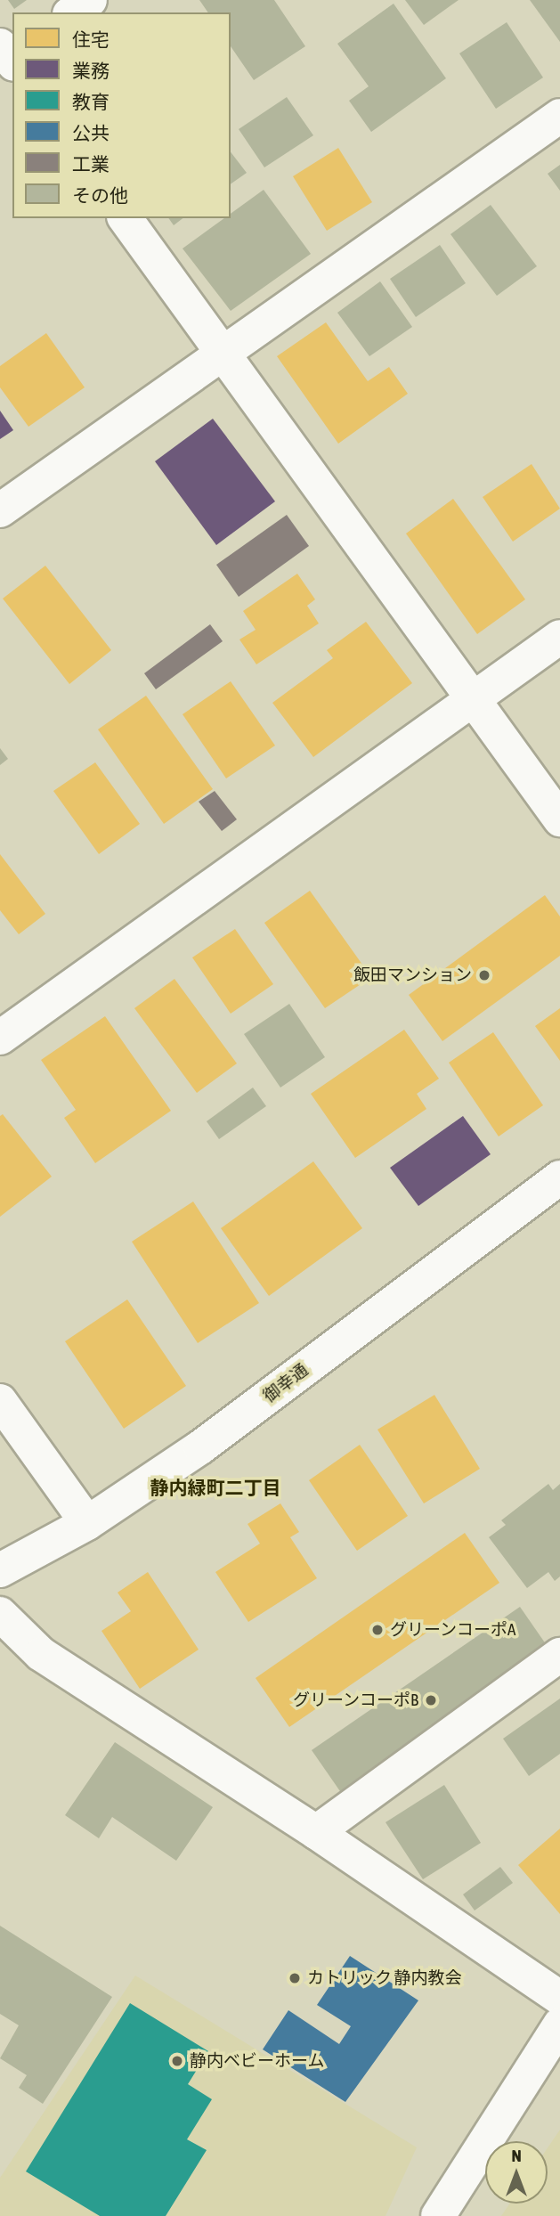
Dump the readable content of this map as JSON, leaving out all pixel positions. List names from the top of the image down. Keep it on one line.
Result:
{"streets":{"street":["御幸通"]},"districts":["静内緑町二丁目"],"places":["飯田マンション","グリーンコーポA","グリーンコーポB","カトリック 静内教会","静内ベビーホーム"],"legend":["住宅","業務","教育","公共","工業","その他"],"north":"top"}
